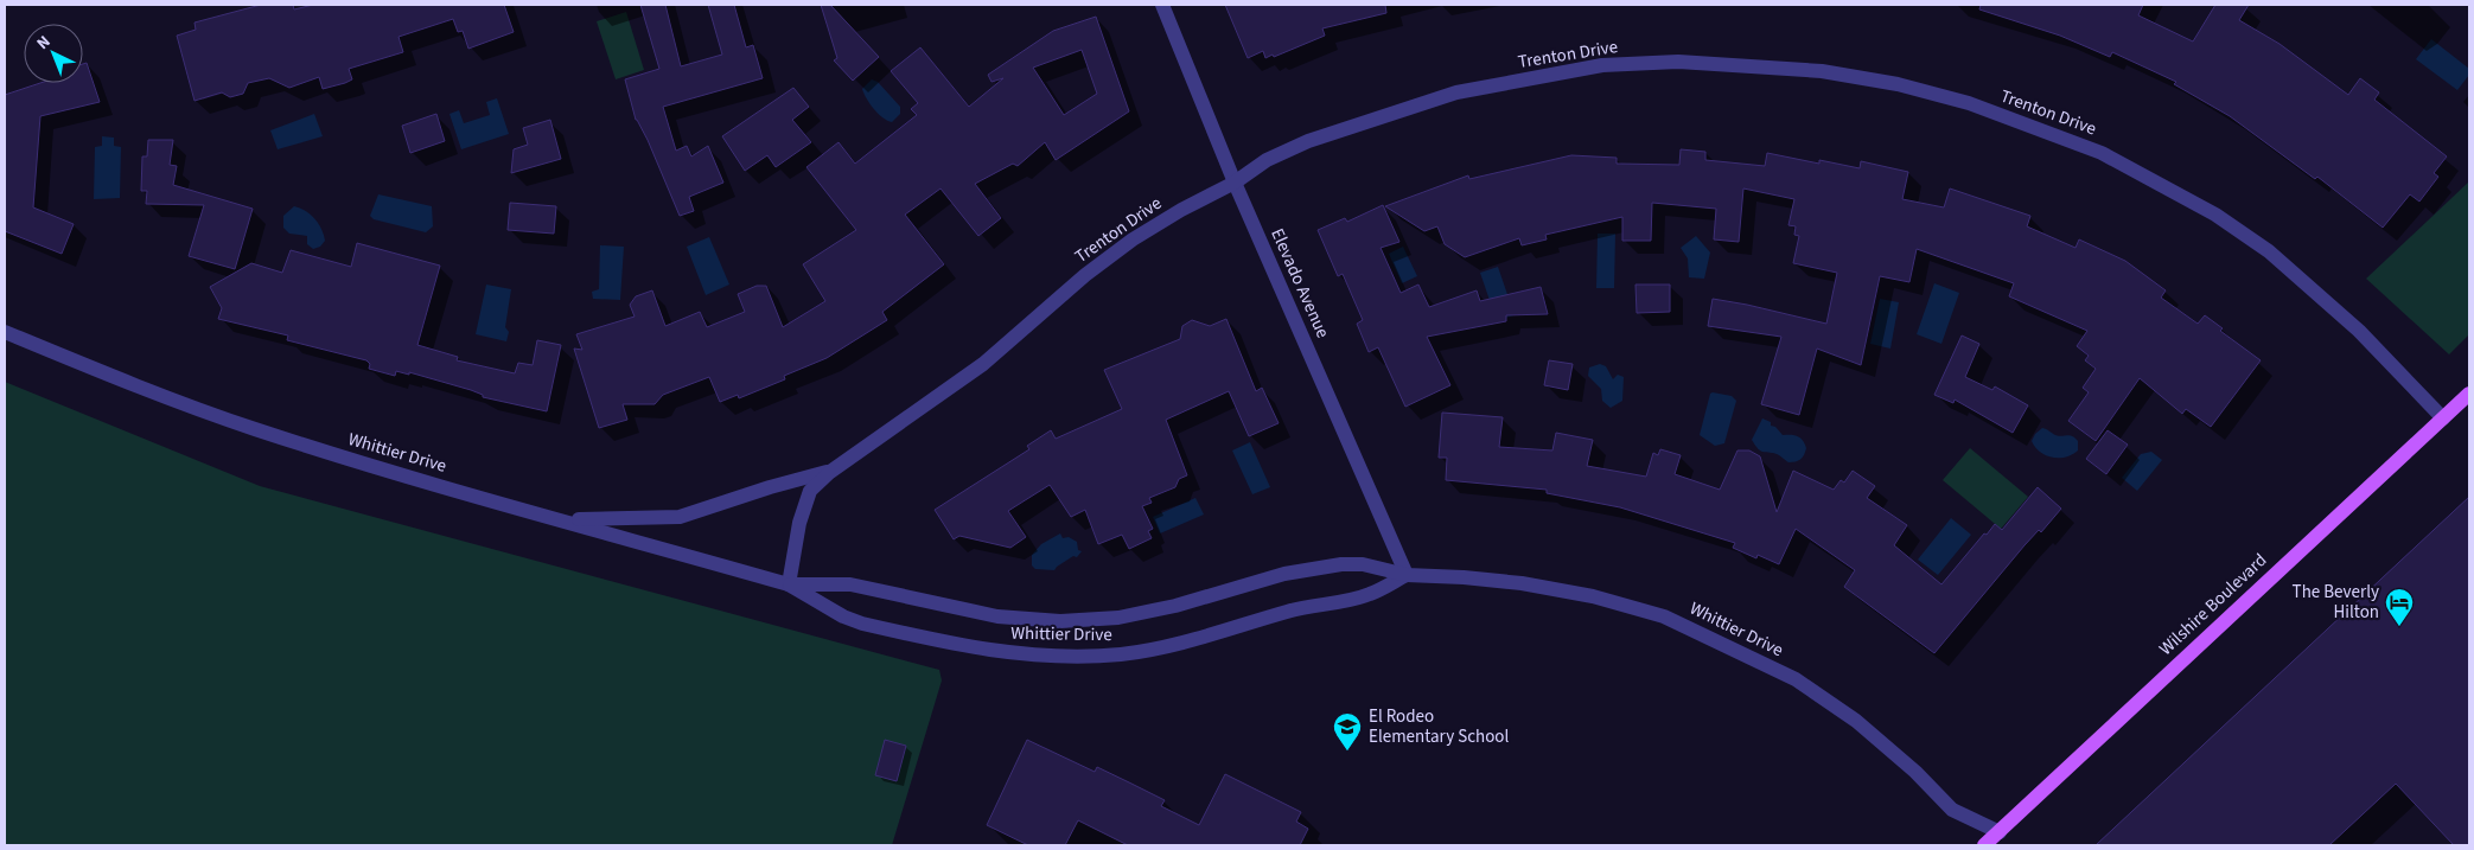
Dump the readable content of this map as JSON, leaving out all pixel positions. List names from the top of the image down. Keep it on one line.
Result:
{"streets":{"main road":["Wilshire Boulevard"],"street":["Trenton Drive","Elevado Avenue","Whittier Drive"]},"crossings":[["Trenton Drive","Elevado Avenue"],["Trenton Drive","Whittier Drive"],["Trenton Drive","Wilshire Boulevard"],["Elevado Avenue","Whittier Drive"],["Whittier Drive","Wilshire Boulevard"]],"places":{"hotel":["The Beverly Hilton"],"school or university":["El Rodeo Elementary School"]},"north":"top left"}
